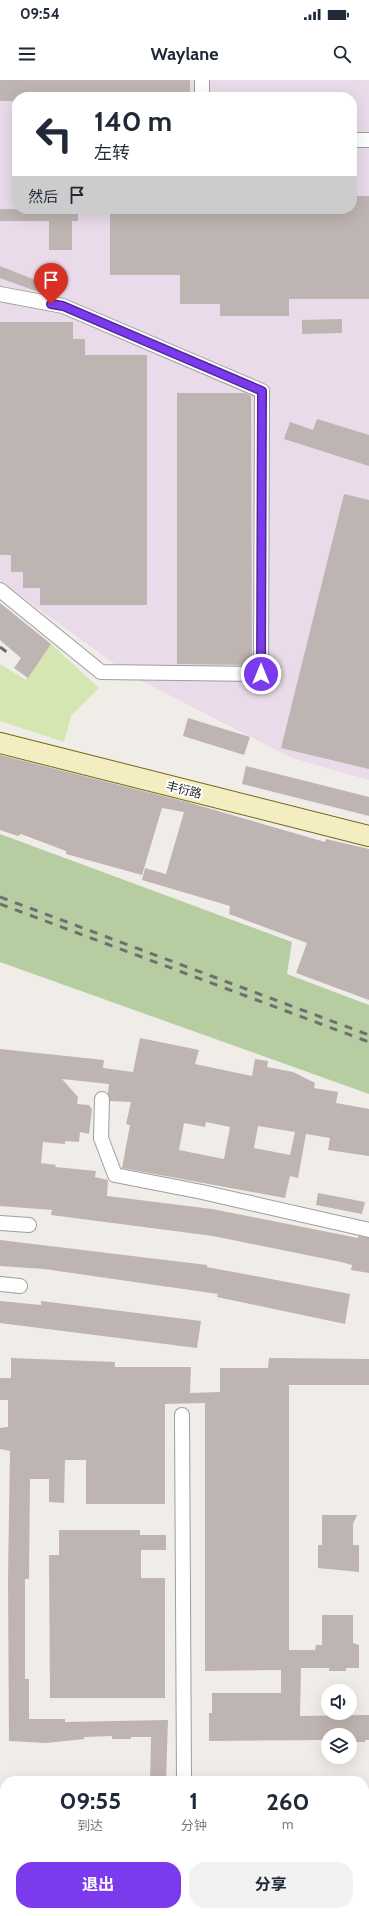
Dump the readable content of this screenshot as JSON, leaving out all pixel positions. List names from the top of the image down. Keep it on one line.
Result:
{"streets":{"street":["丰衍路"]},"page":{"status":"09:54","header":"Waylane","turn":["140 m","左转"],"then":"然后","eta":["09:55","到达","1","分钟","260","m"],"buttons":["退出","分享"]}}
